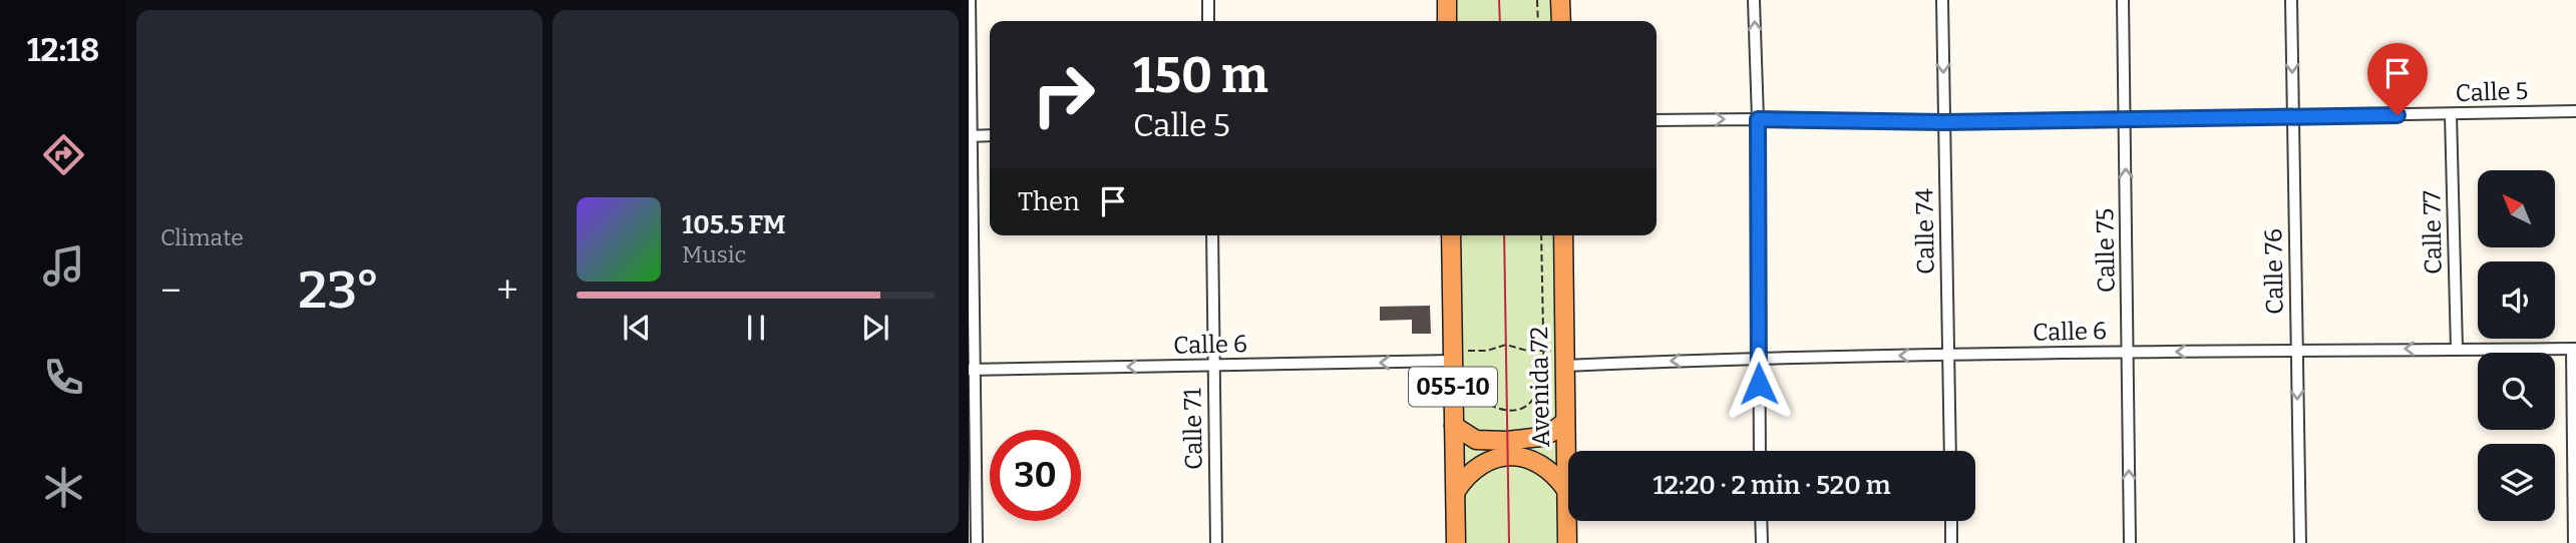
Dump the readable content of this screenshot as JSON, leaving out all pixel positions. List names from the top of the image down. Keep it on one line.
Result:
{"streets":{"highway":["055-10","Avenida 72"],"street":["Calle 5","Calle 74","Calle 77","Calle 75","Calle 76","Calle 6","Calle 71"]},"crossings":[["Calle 5","Calle 74"],["Calle 5","Calle 77"],["Calle 5","Calle 75"],["Calle 5","Calle 76"],["Calle 74","Calle 6"],["Calle 77","Calle 6"],["Calle 75","Calle 6"],["Calle 76","Calle 6"],["Calle 6","055-10"],["Calle 6","Avenida 72"],["Calle 6","Calle 71"],["055-10","Avenida 72"]],"one_way":["Calle 75","Calle 76","Calle 6"],"north":"top left","page":{"tabs":"12:18","tile":"Climate","turn":["150 m","Calle 5"],"then":"Then","song":["105.5 FM","Music"],"heat":["−","23°","+"],"limit":"30","trip":"12:20 · 2 min · 520 m"}}
